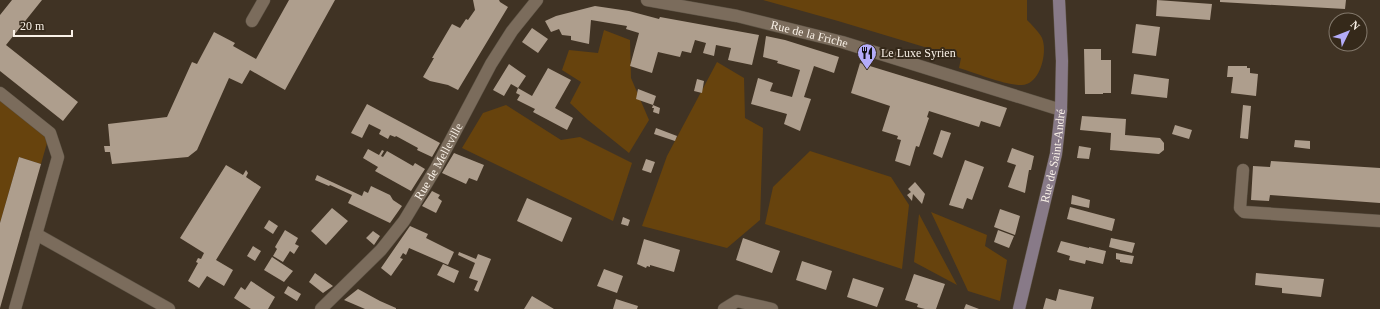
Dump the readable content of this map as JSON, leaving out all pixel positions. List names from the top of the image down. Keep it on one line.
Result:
{"streets":{"main road":["Rue de Saint-André"],"street":["Rue de la Friche","Rue de Melleville"]},"crossings":[["Rue de la Friche","Rue de Saint-André"]],"places":{"restaurant":["Le Luxe Syrien"]},"scale_bar":"20 m","north":"top right"}
